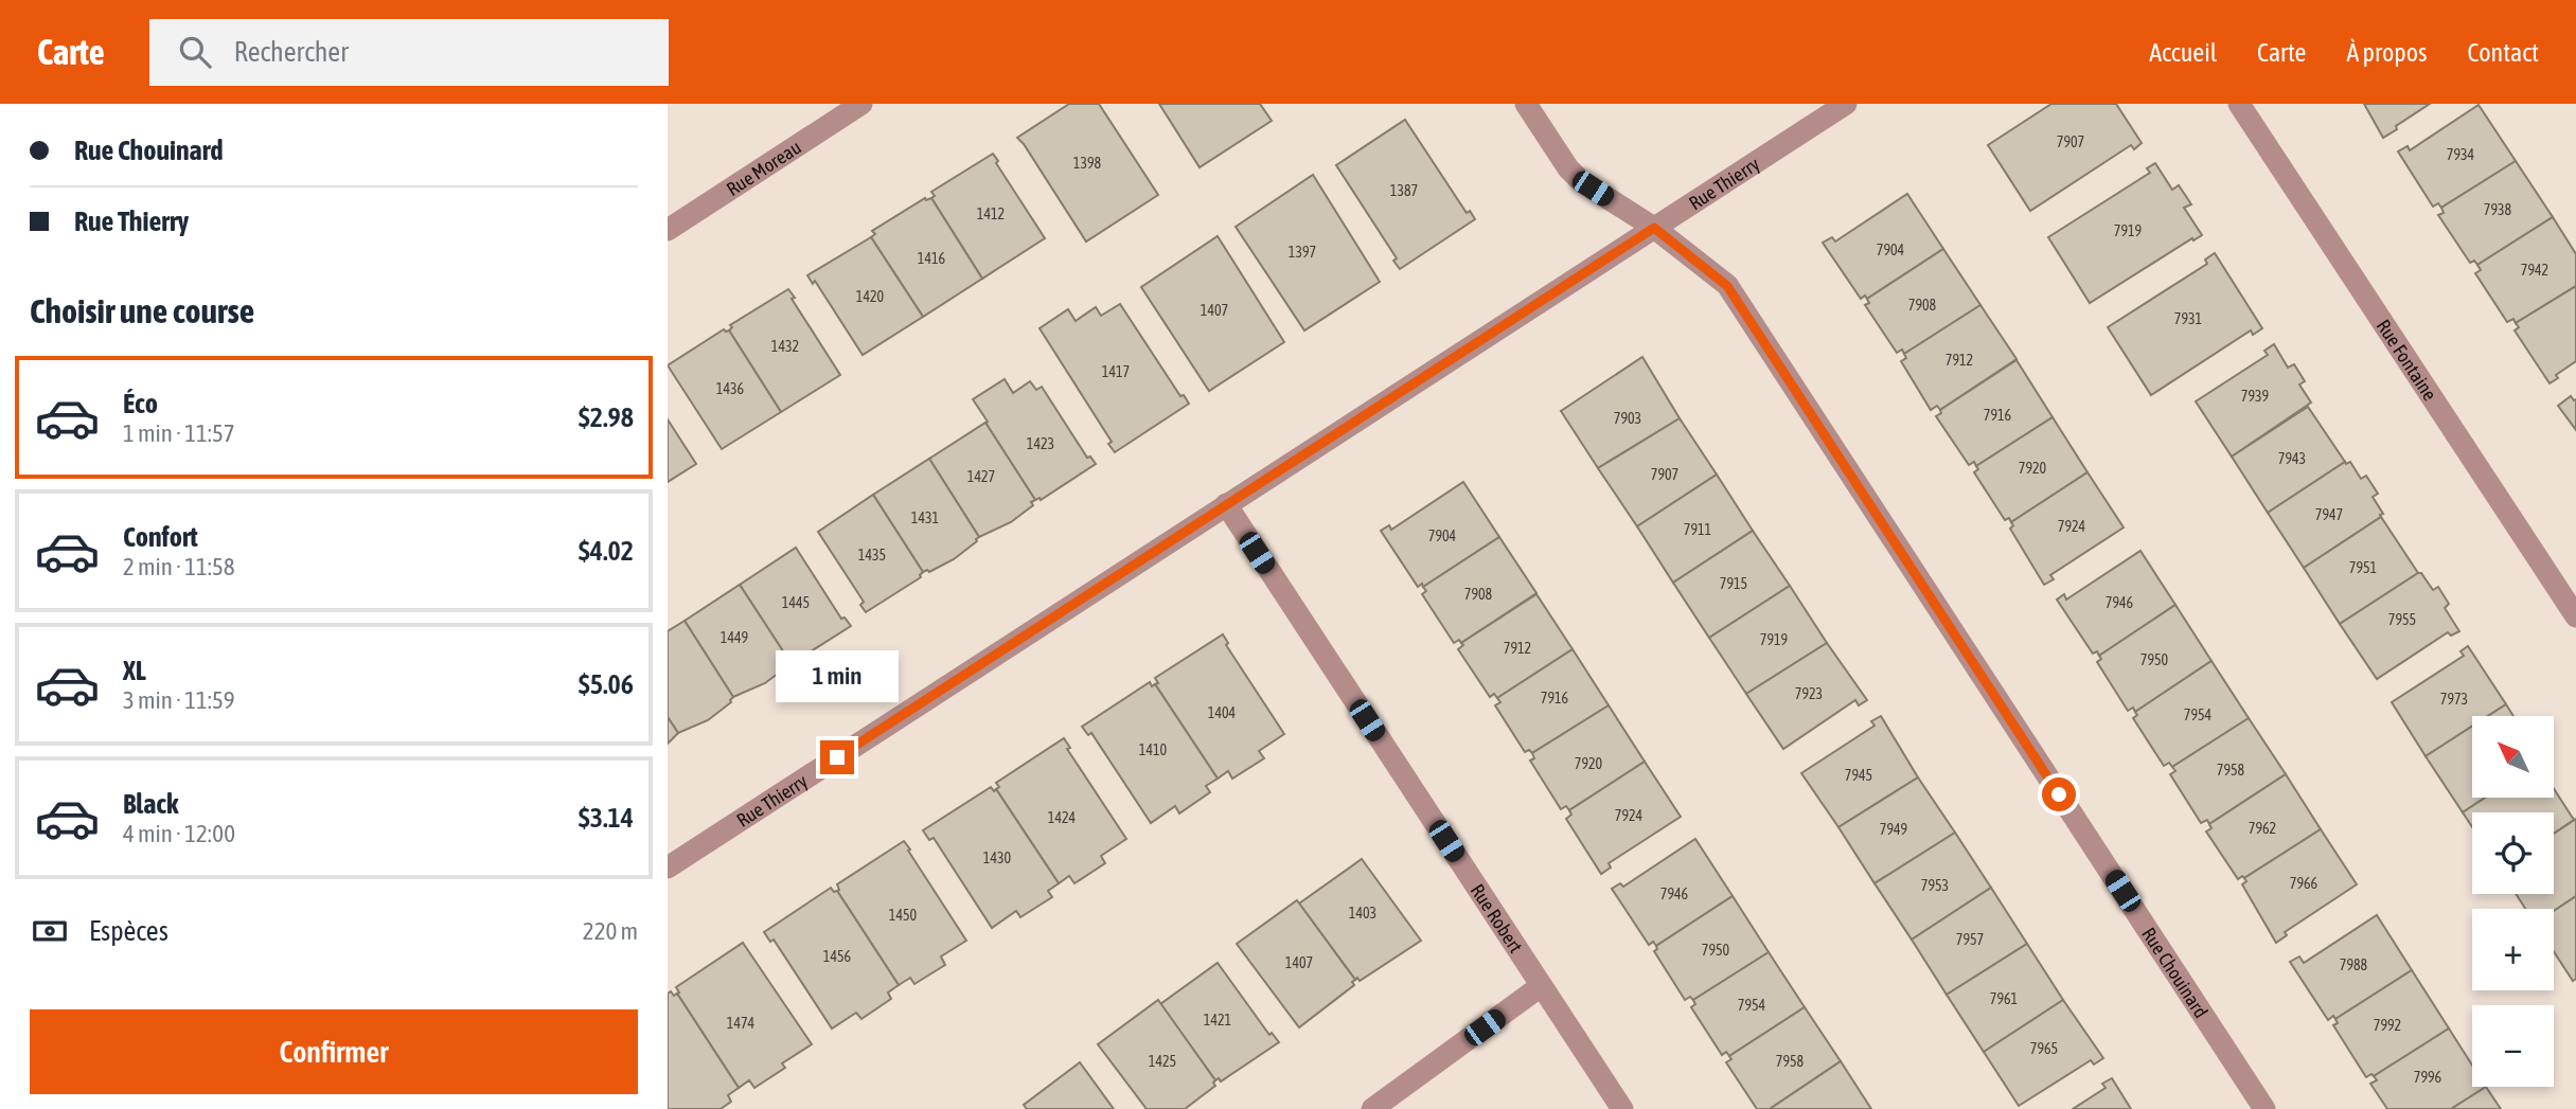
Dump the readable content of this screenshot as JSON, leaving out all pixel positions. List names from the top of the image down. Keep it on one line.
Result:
{"streets":{"street":["Rue Moreau","Rue Thierry","Rue Fontaine","Rue Robert","Rue Chouinard"]},"crossings":[["Rue Thierry","Rue Robert"],["Rue Thierry","Rue Chouinard"]],"house_numbers":["7907","7934","1398","1387","7938","1412","7919","7904","1397","1416","7942","1420","7908","1407","7931","1432","7912","1417","1436","7939","7916","7903","1423","7943","7920","7907","1427","7947","1431","7924","7911","7904","1435","7951","7915","7908","1445","7946","7955","1449","7919","7912","7950","7923","7916","7973","1404","7954","1410","7920","7958","7945","7924","1424","7962","7949","1430","7966","7953","7946","1403","1450","7957","7950","1456","1407","7988","7961","7954","1421","1474","7992","7965","1425","7958","7996"],"north":"top left","page":{"header":"Carte","search":"Rechercher","nav":["Accueil","Carte","À propos","Contact"],"banner":["Rue Chouinard","Rue Thierry"],"heading":"Choisir une course","list":[{"name":"Éco","note":"1 min · 11:57","value":"$2.98"},{"name":"Confort","note":"2 min · 11:58","value":"$4.02"},{"name":"XL","note":"3 min · 11:59","value":"$5.06"},{"name":"Black","note":"4 min · 12:00","value":"$3.14"}],"bubble":"1 min","map_buttons":["+","−"],"pay":["Espèces","220 m"],"buttons":"Confirmer"}}
